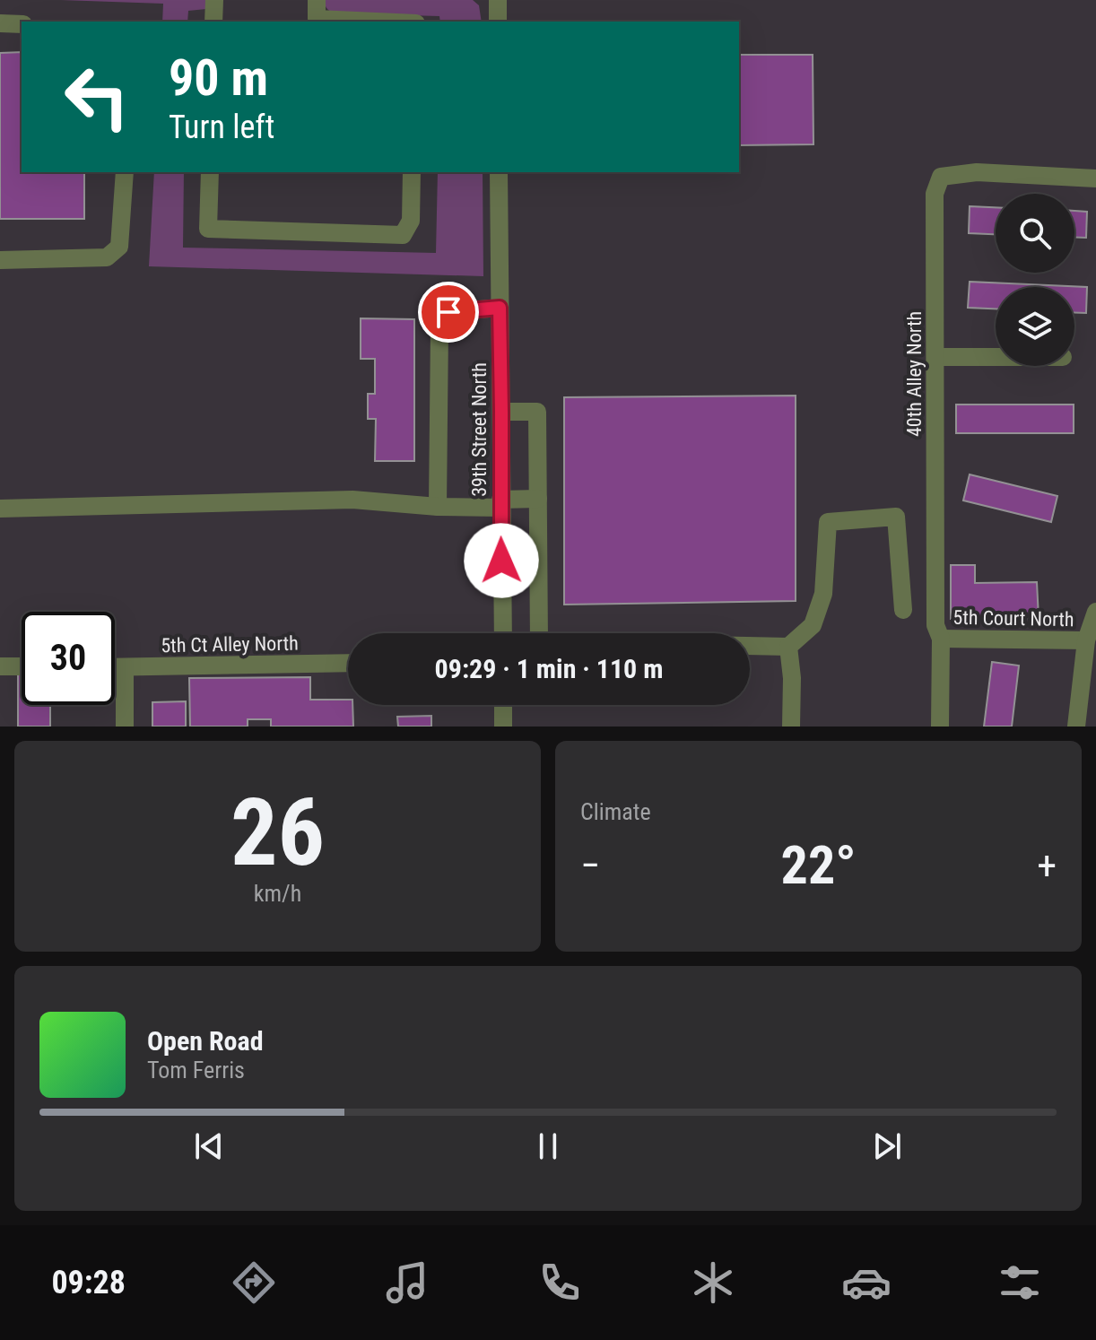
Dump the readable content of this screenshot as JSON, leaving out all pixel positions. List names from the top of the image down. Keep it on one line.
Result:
{"streets":{"street":["40th Alley North","39th Street North","5th Court North","5th Ct Alley North"]},"crossings":[["40th Alley North","5th Court North"]],"page":{"turn":["90 m","Turn left"],"limit":"30","trip":"09:29 · 1 min · 110 m","tile":[["26","km/h"],"Climate"],"heat":["−","22°","+"],"song":["Open Road","Tom Ferris"],"tabs":"09:28"}}
